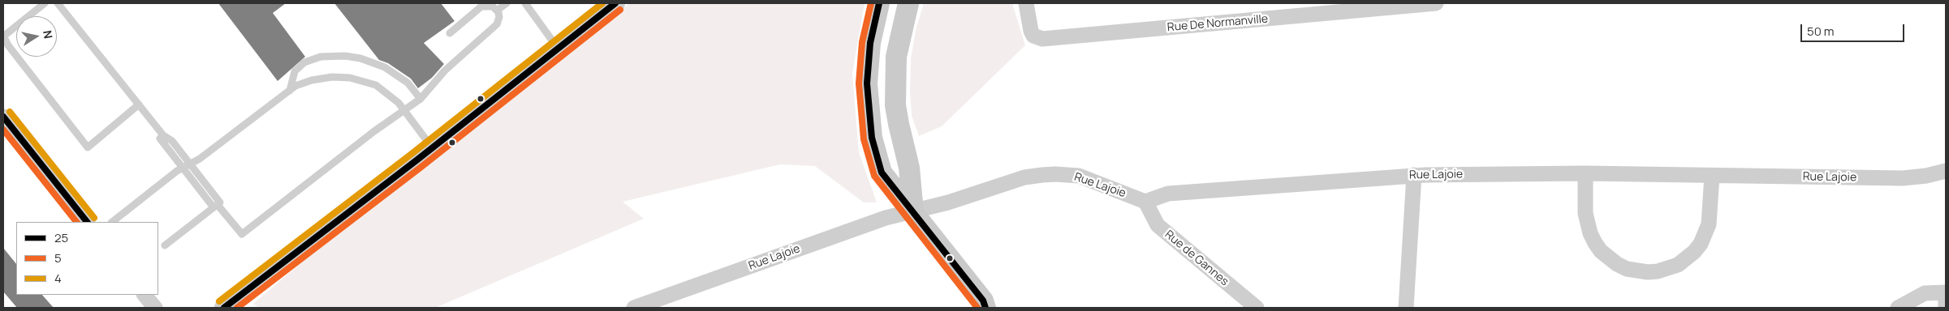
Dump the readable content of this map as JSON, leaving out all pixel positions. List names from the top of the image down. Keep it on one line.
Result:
{"streets":{"street":["Rue De Normanville","Rue Lajoie","Rue de Gannes"]},"crossings":[["Rue Lajoie","Rue de Gannes"]],"lines":["transit line 25","transit line 5","transit line 4"],"legend":["25","5","4"],"scale_bar":"50 m","north":"right"}
